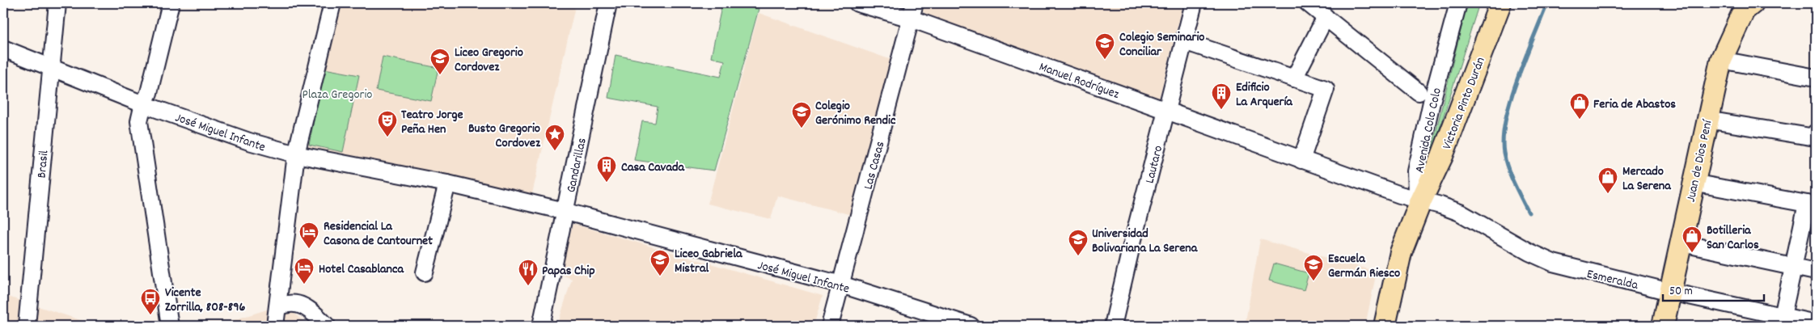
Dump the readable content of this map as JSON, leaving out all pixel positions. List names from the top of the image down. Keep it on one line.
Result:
{"streets":{"main road":["Victoria Pinto Durán","Juan de Dios Pení"],"street":["Manuel Rodríguez","Avenida Colo Colo","José Miguel Infante","Brasil","Lautaro","Gandarillas","Las Casas","Esmeralda"]},"crossings":[["Manuel Rodríguez","Victoria Pinto Durán"],["Manuel Rodríguez","Avenida Colo Colo"],["Manuel Rodríguez","Lautaro"],["Manuel Rodríguez","Las Casas"],["Manuel Rodríguez","Esmeralda"],["Victoria Pinto Durán","Avenida Colo Colo"],["Victoria Pinto Durán","Esmeralda"],["Avenida Colo Colo","Esmeralda"],["José Miguel Infante","Brasil"],["José Miguel Infante","Gandarillas"],["José Miguel Infante","Las Casas"],["Juan de Dios Pení","Esmeralda"]],"parks":["Plaza Gregorio"],"places":{"school or university":["Colegio Seminario Conciliar","Liceo Gregorio Cordovez","Colegio Gerónimo Rendic","Universidad Bolivariana La Serena","Liceo Gabriela Mistral","Escuela Germán Riesco"],"building":["Edificio La Arquería","Casa Cavada"],"shop":["Feria de Abastos","Mercado La Serena","Botilleria San Carlos"],"theatre":["Teatro Jorge Peña Hen"],"place":["Busto Gregorio Cordovez"],"hotel":["Residencial La Casona de Cantournet","Hotel Casablanca"],"restaurant":["Papas Chip"],"bus stop":["Vicente Zorrilla, 808-896"]},"scale_bar":"50 m"}
